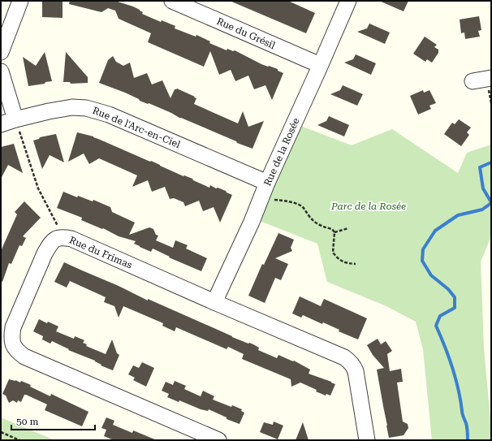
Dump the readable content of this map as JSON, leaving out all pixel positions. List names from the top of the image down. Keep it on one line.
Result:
{"streets":{"street":["Rue du Grésil","Rue de l'Arc-en-Ciel","Rue de la Rosée","Rue du Frimas"]},"crossings":[["Rue du Grésil","Rue de la Rosée"],["Rue de l'Arc-en-Ciel","Rue de la Rosée"],["Rue de la Rosée","Rue du Frimas"]],"parks":["Parc de la Rosée"],"scale_bar":"50 m"}
